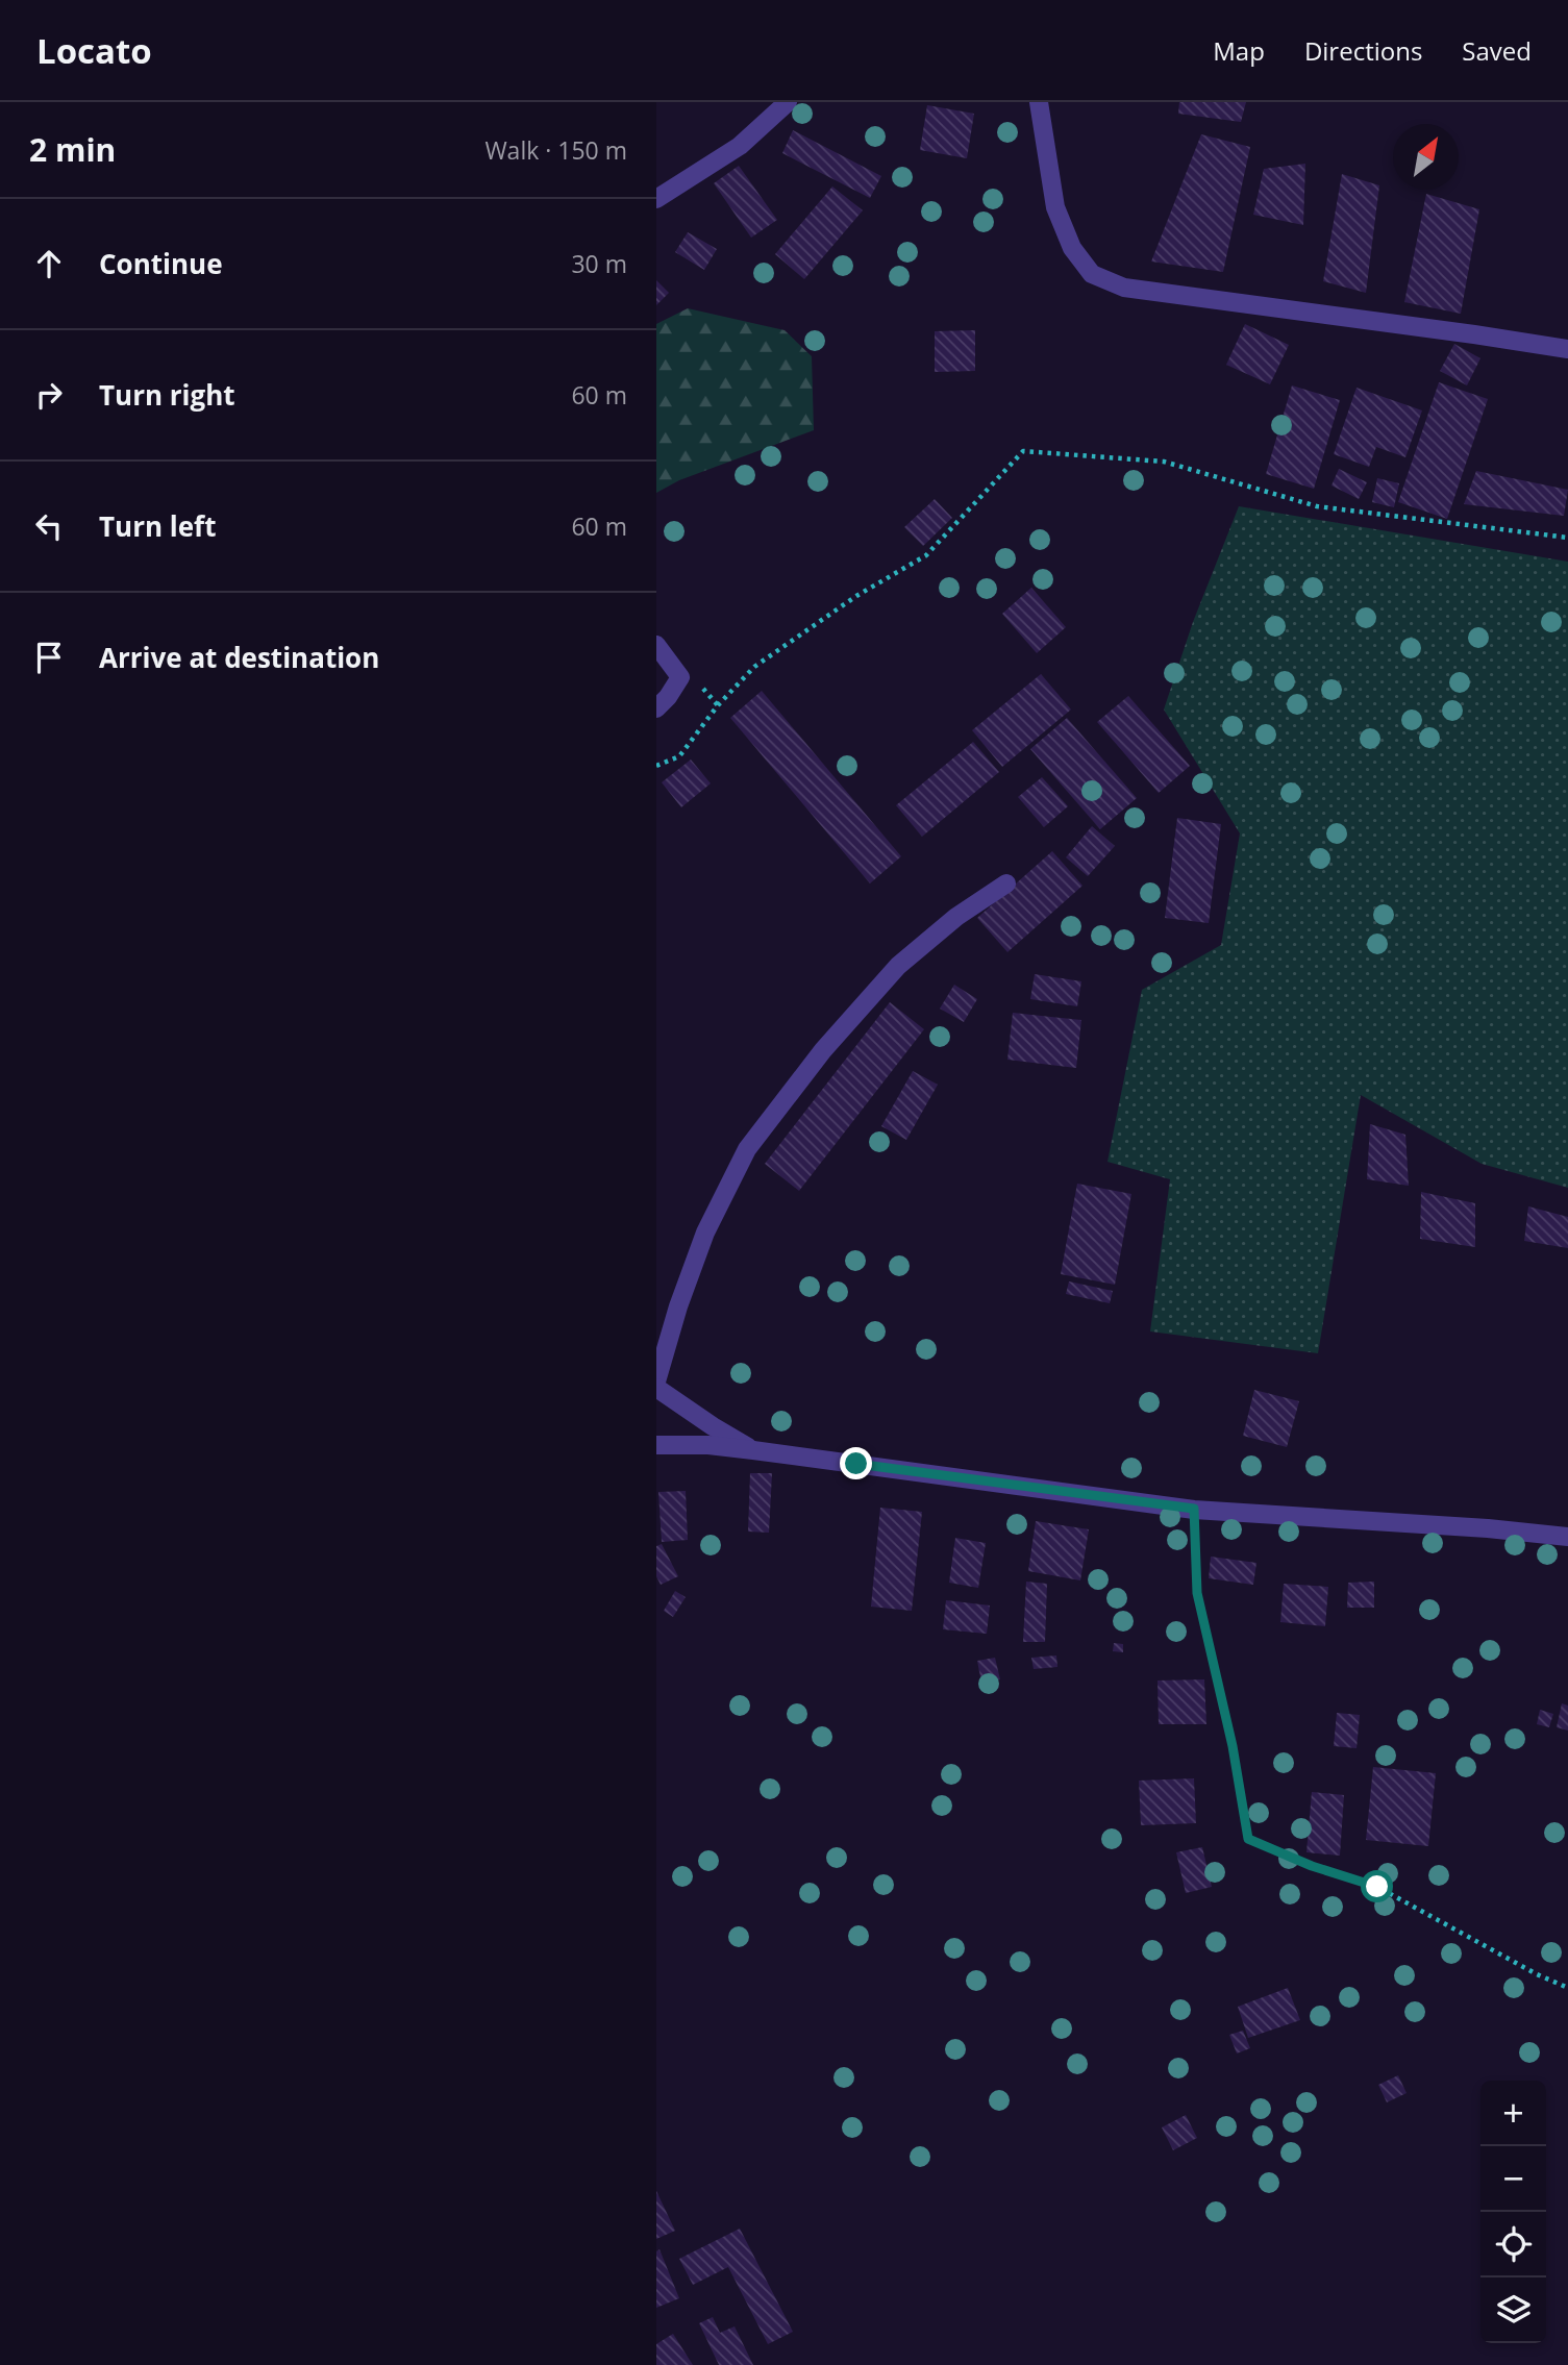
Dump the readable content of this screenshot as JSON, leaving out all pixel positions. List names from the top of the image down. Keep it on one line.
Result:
{"north":"top right","page":{"header":"Locato","nav":["Map","Directions","Saved"],"heading":["2 min","Walk · 150 m"],"list":[["Continue","30 m"],["Turn right","60 m"],["Turn left","60 m"],"Arrive at destination"],"map_buttons":["+","−"]}}
